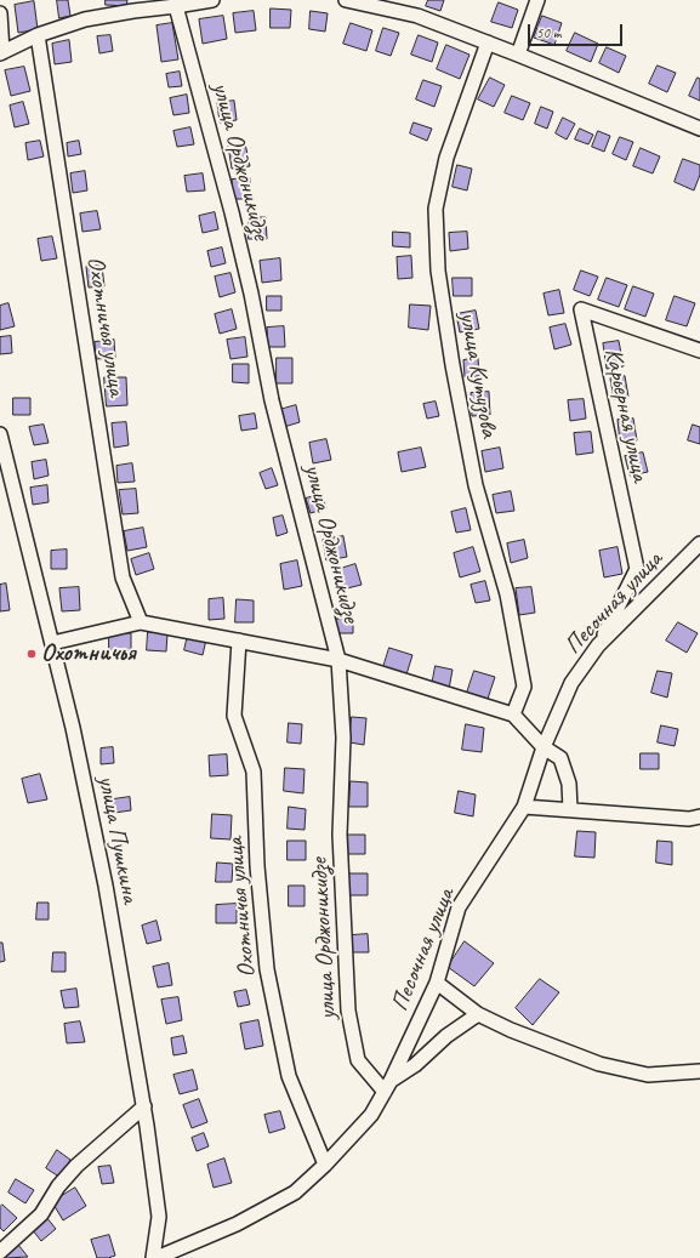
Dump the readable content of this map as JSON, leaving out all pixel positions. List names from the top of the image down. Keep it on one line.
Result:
{"streets":{"street":["улица Орджоникидзе","Охотничья улица","улица Кутузова","Карьерная улица","Песочная улица","улица Пушкина"]},"crossings":[["улица Орджоникидзе","Песочная улица"],["Охотничья улица","Песочная улица"],["Карьерная улица","Песочная улица"],["Песочная улица","улица Пушкина"]],"places":["Охотничья"],"scale_bar":"50 m"}
